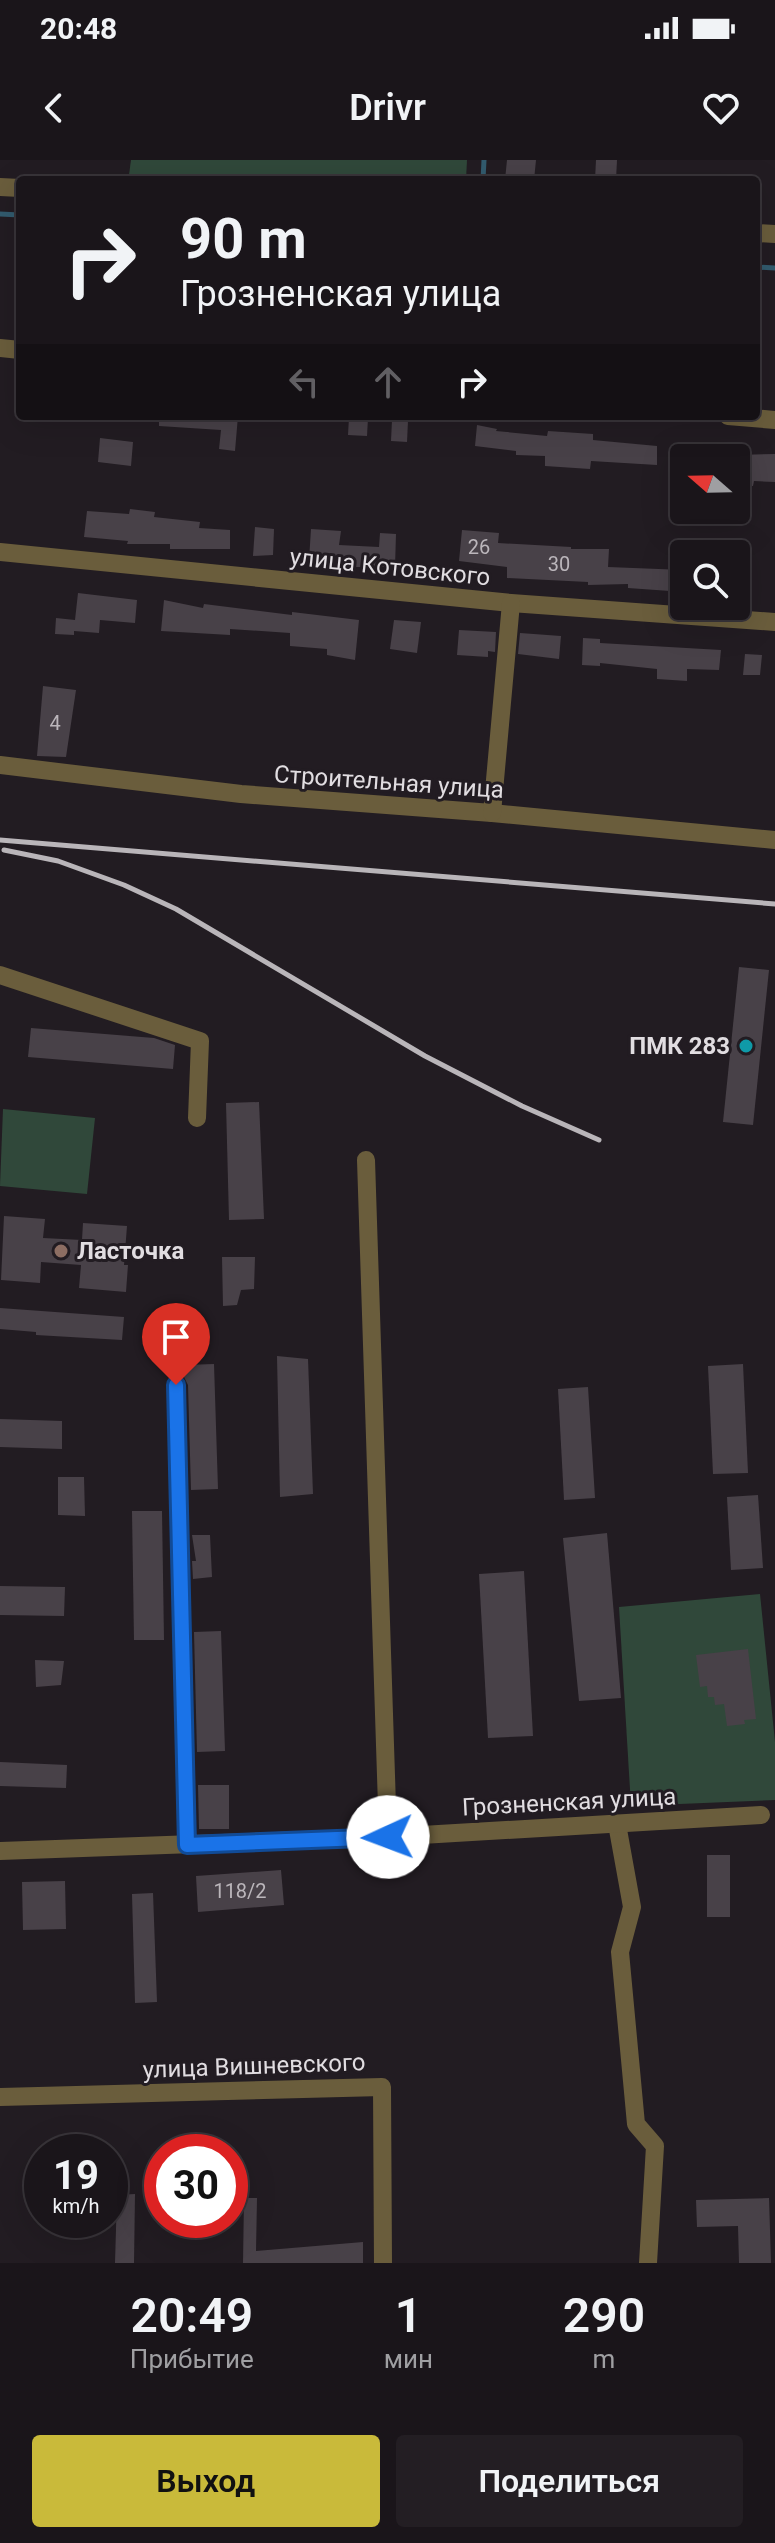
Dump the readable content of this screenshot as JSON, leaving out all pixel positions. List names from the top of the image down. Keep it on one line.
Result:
{"streets":{"street":["улица Котовского","Строительная улица","Грозненская улица","улица Вишневского"]},"places":["ПМК 283","Ласточка"],"house_numbers":["26","30","4","118/2"],"north":"left","page":{"status":"20:48","header":"Drivr","turn":["90 m","Грозненская улица"],"speed":"19 km/h","limit":"30","eta":["20:49","Прибытие","1","мин","290","m"],"buttons":["Выход","Поделиться"]}}
